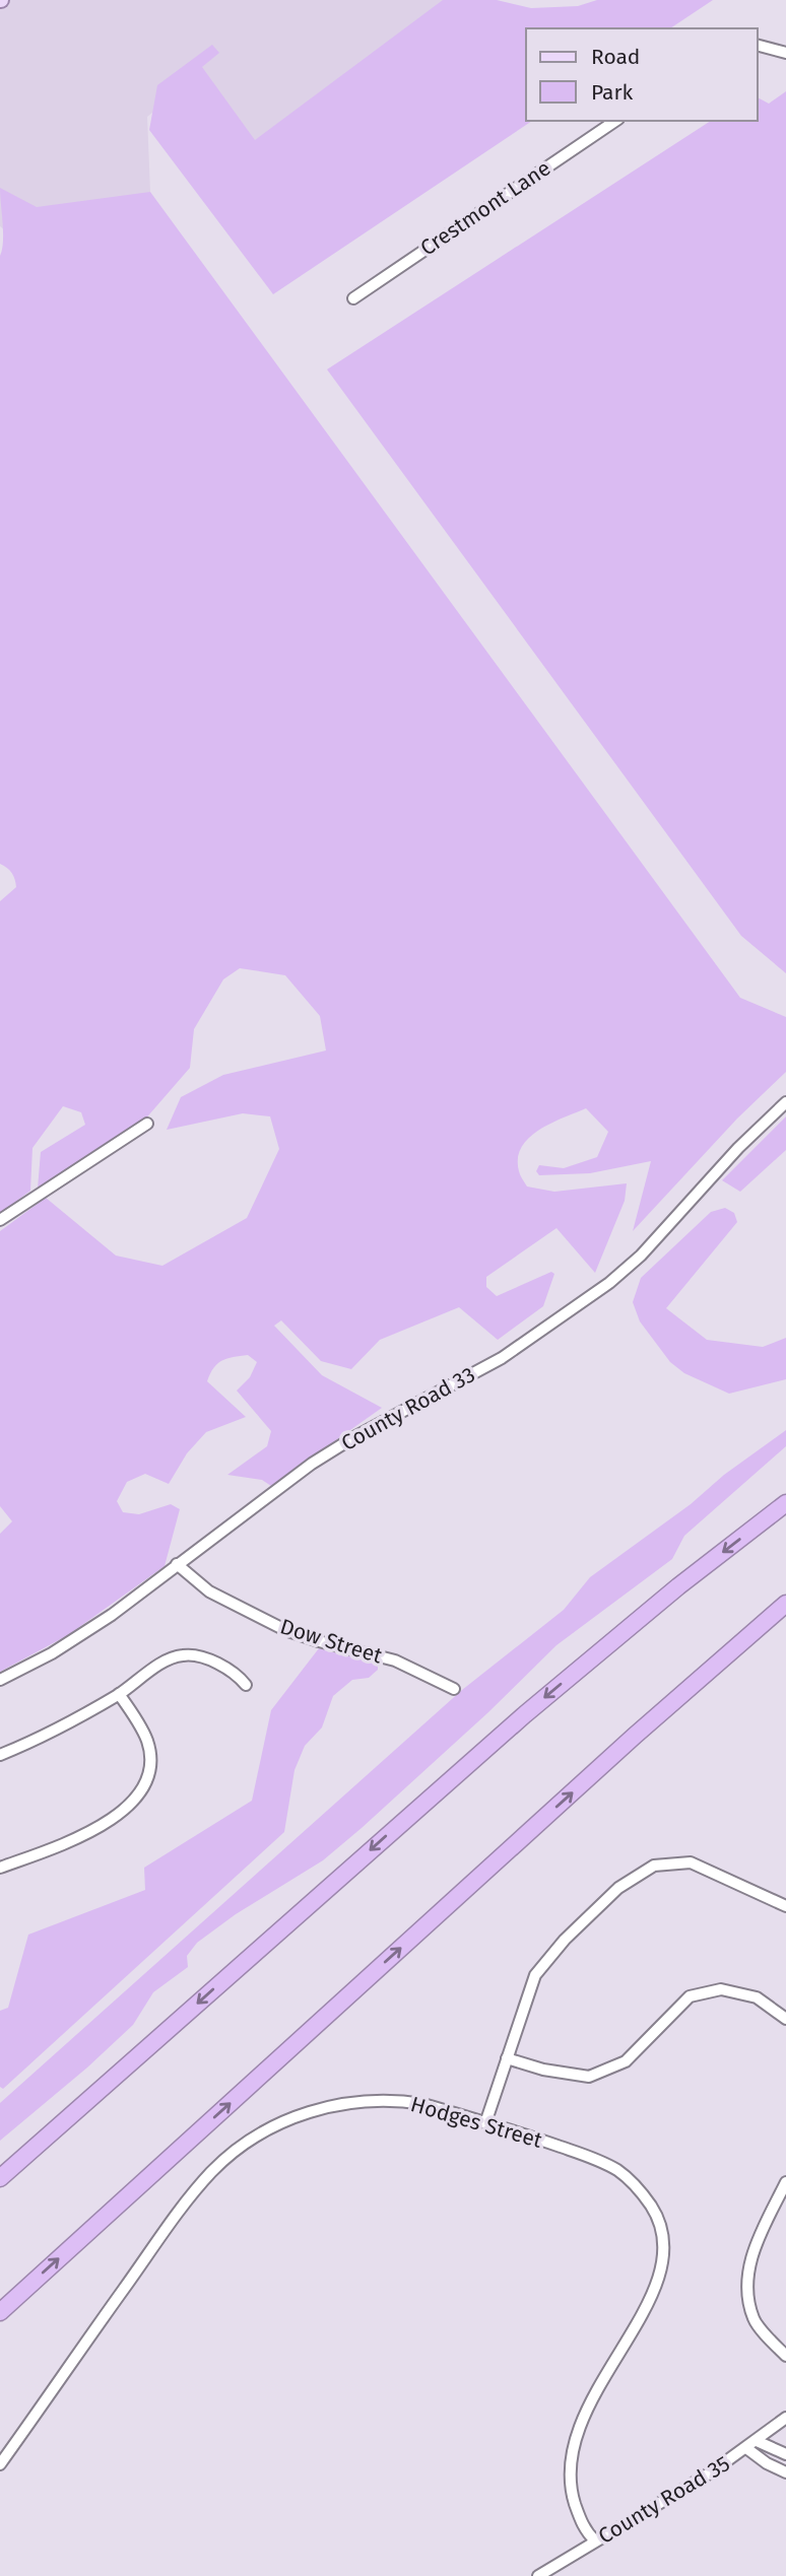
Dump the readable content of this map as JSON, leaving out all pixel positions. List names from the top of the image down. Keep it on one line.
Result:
{"streets":{"street":["Crestmont Lane","County Road 33","Dow Street","Hodges Street","County Road 35"]},"crossings":[["County Road 33","Dow Street"],["Hodges Street","County Road 35"]],"legend":["Road","Park"]}
